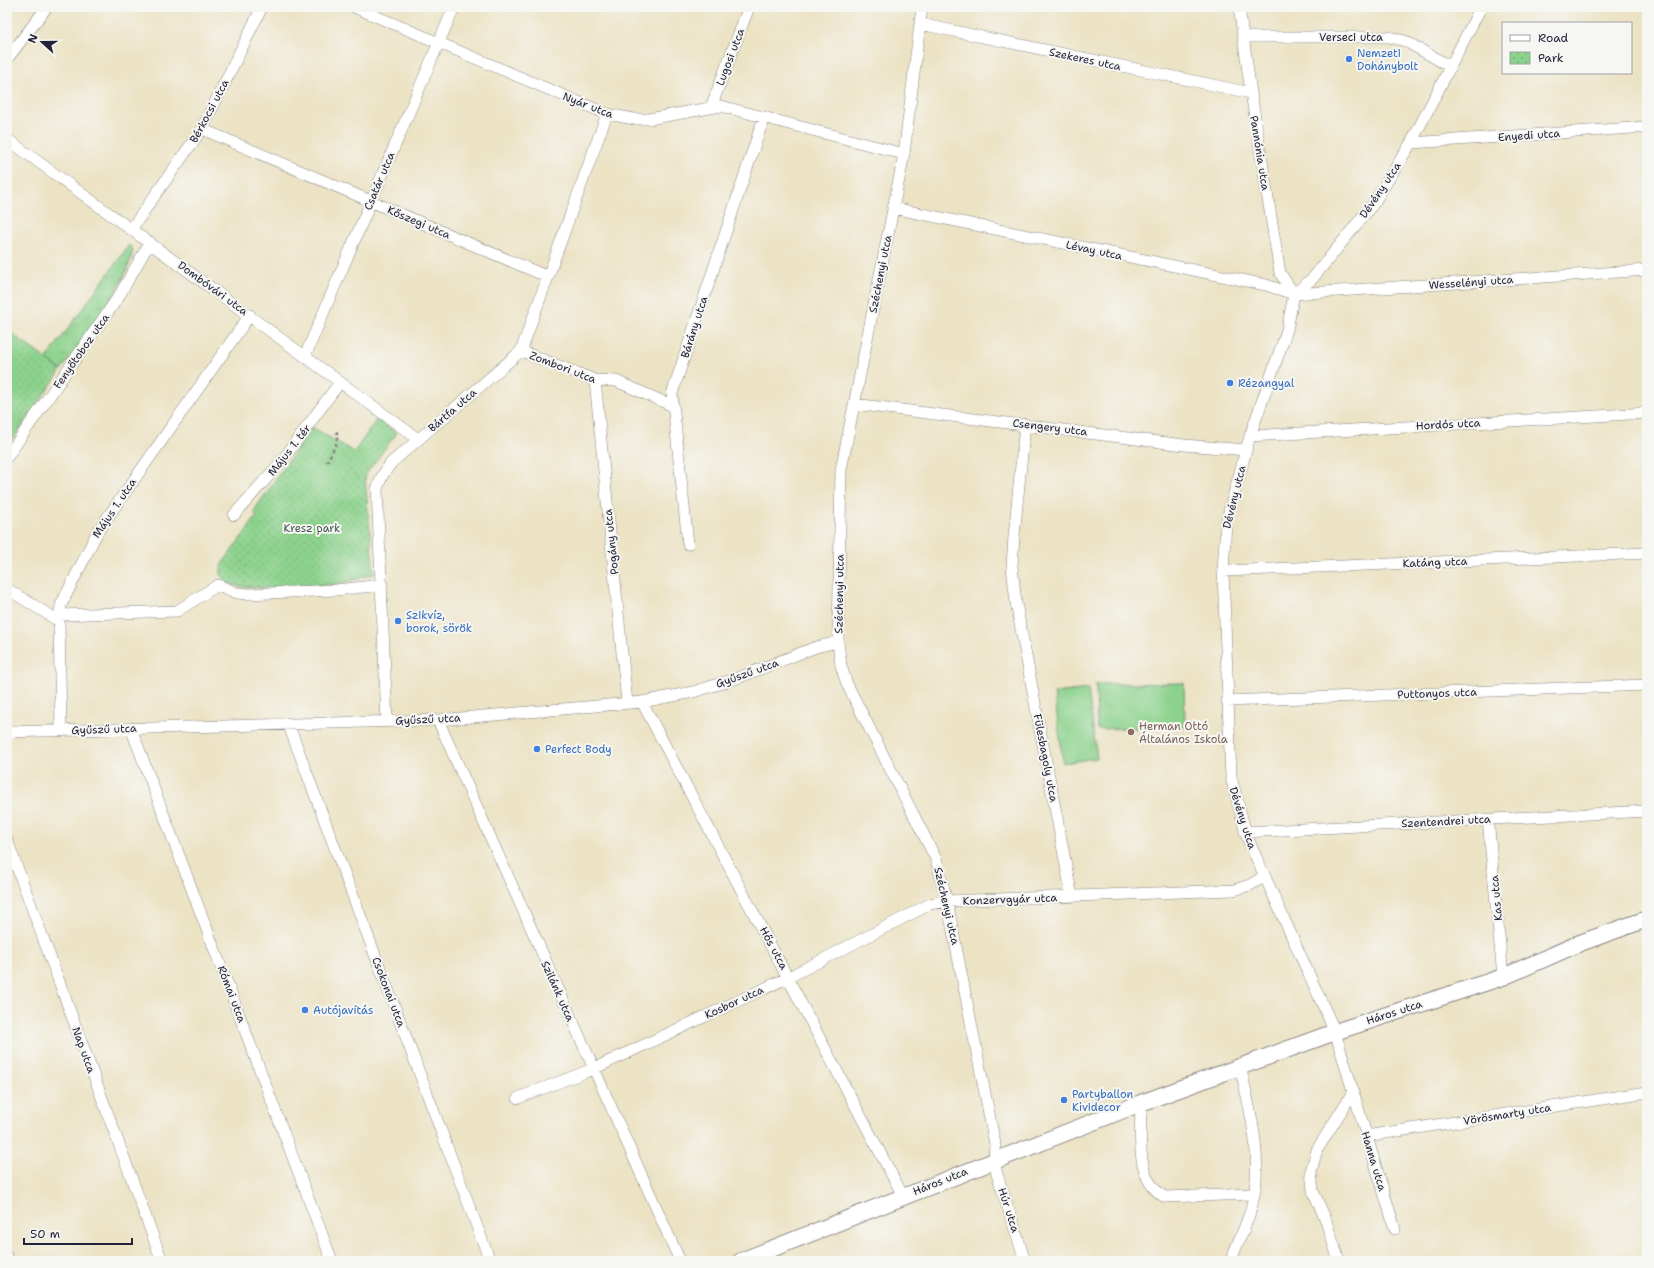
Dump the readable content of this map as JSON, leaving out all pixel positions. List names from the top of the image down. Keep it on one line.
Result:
{"streets":{"street":["Verseci utca","Lugosi utca","Szekeres utca","Nyár utca","Bérkocsi utca","Enyedi utca","Pannónia utca","Csatár utca","Dévény utca","Kőszegi utca","Lévay utca","Széchenyi utca","Wesselényi utca","Dombóvári utca","Bárány utca","Fenyőtoboz utca","Zombori utca","Bártfa utca","Hordós utca","Csengery utca","Május 1. tér","Május 1. utca","Pogány utca","Katáng utca","Gyűszű utca","Puttonyos utca","Fülesbagoly utca","Szentendrei utca","Kas utca","Konzervgyár utca","Hős utca","Szilánk utca","Csokonai utca","Római utca","Kosbor utca","Háros utca","Nap utca","Vörösmarty utca","Hanna utca","Húr utca"]},"crossings":[["Verseci utca","Pannónia utca"],["Verseci utca","Dévény utca"],["Lugosi utca","Nyár utca"],["Szekeres utca","Pannónia utca"],["Szekeres utca","Széchenyi utca"],["Nyár utca","Csatár utca"],["Nyár utca","Széchenyi utca"],["Nyár utca","Bárány utca"],["Nyár utca","Bártfa utca"],["Bérkocsi utca","Kőszegi utca"],["Bérkocsi utca","Dombóvári utca"],["Enyedi utca","Dévény utca"],["Pannónia utca","Dévény utca"],["Pannónia utca","Lévay utca"],["Pannónia utca","Wesselényi utca"],["Csatár utca","Kőszegi utca"],["Csatár utca","Dombóvári utca"],["Dévény utca","Lévay utca"],["Dévény utca","Wesselényi utca"],["Dévény utca","Hordós utca"],["Dévény utca","Csengery utca"],["Dévény utca","Katáng utca"],["Dévény utca","Puttonyos utca"],["Dévény utca","Szentendrei utca"],["Dévény utca","Háros utca"],["Dévény utca","Hanna utca"],["Kőszegi utca","Bártfa utca"],["Lévay utca","Széchenyi utca"],["Lévay utca","Wesselényi utca"],["Széchenyi utca","Csengery utca"],["Széchenyi utca","Gyűszű utca"],["Széchenyi utca","Konzervgyár utca"],["Széchenyi utca","Kosbor utca"],["Széchenyi utca","Háros utca"],["Széchenyi utca","Húr utca"],["Dombóvári utca","Fenyőtoboz utca"],["Dombóvári utca","Bártfa utca"],["Dombóvári utca","Május 1. tér"],["Dombóvári utca","Május 1. utca"],["Bárány utca","Zombori utca"],["Zombori utca","Bártfa utca"],["Zombori utca","Pogány utca"],["Bártfa utca","Gyűszű utca"],["Csengery utca","Fülesbagoly utca"],["Május 1. utca","Gyűszű utca"],["Pogány utca","Gyűszű utca"],["Gyűszű utca","Hős utca"],["Gyűszű utca","Szilánk utca"],["Gyűszű utca","Csokonai utca"],["Gyűszű utca","Római utca"],["Fülesbagoly utca","Konzervgyár utca"],["Szentendrei utca","Kas utca"],["Kas utca","Háros utca"],["Konzervgyár utca","Kosbor utca"],["Hős utca","Kosbor utca"],["Hős utca","Háros utca"],["Szilánk utca","Kosbor utca"],["Háros utca","Hanna utca"],["Háros utca","Húr utca"],["Vörösmarty utca","Hanna utca"]],"parks":["Kresz park"],"places":["Nemzeti Dohánybolt","Rézangyal","Szikvíz, borok, sörök","Herman Ottó Általános Iskola","Perfect Body","Autójavítás","Partyballon Kividecor"],"legend":["Road","Park"],"scale_bar":"50 m","north":"left"}
